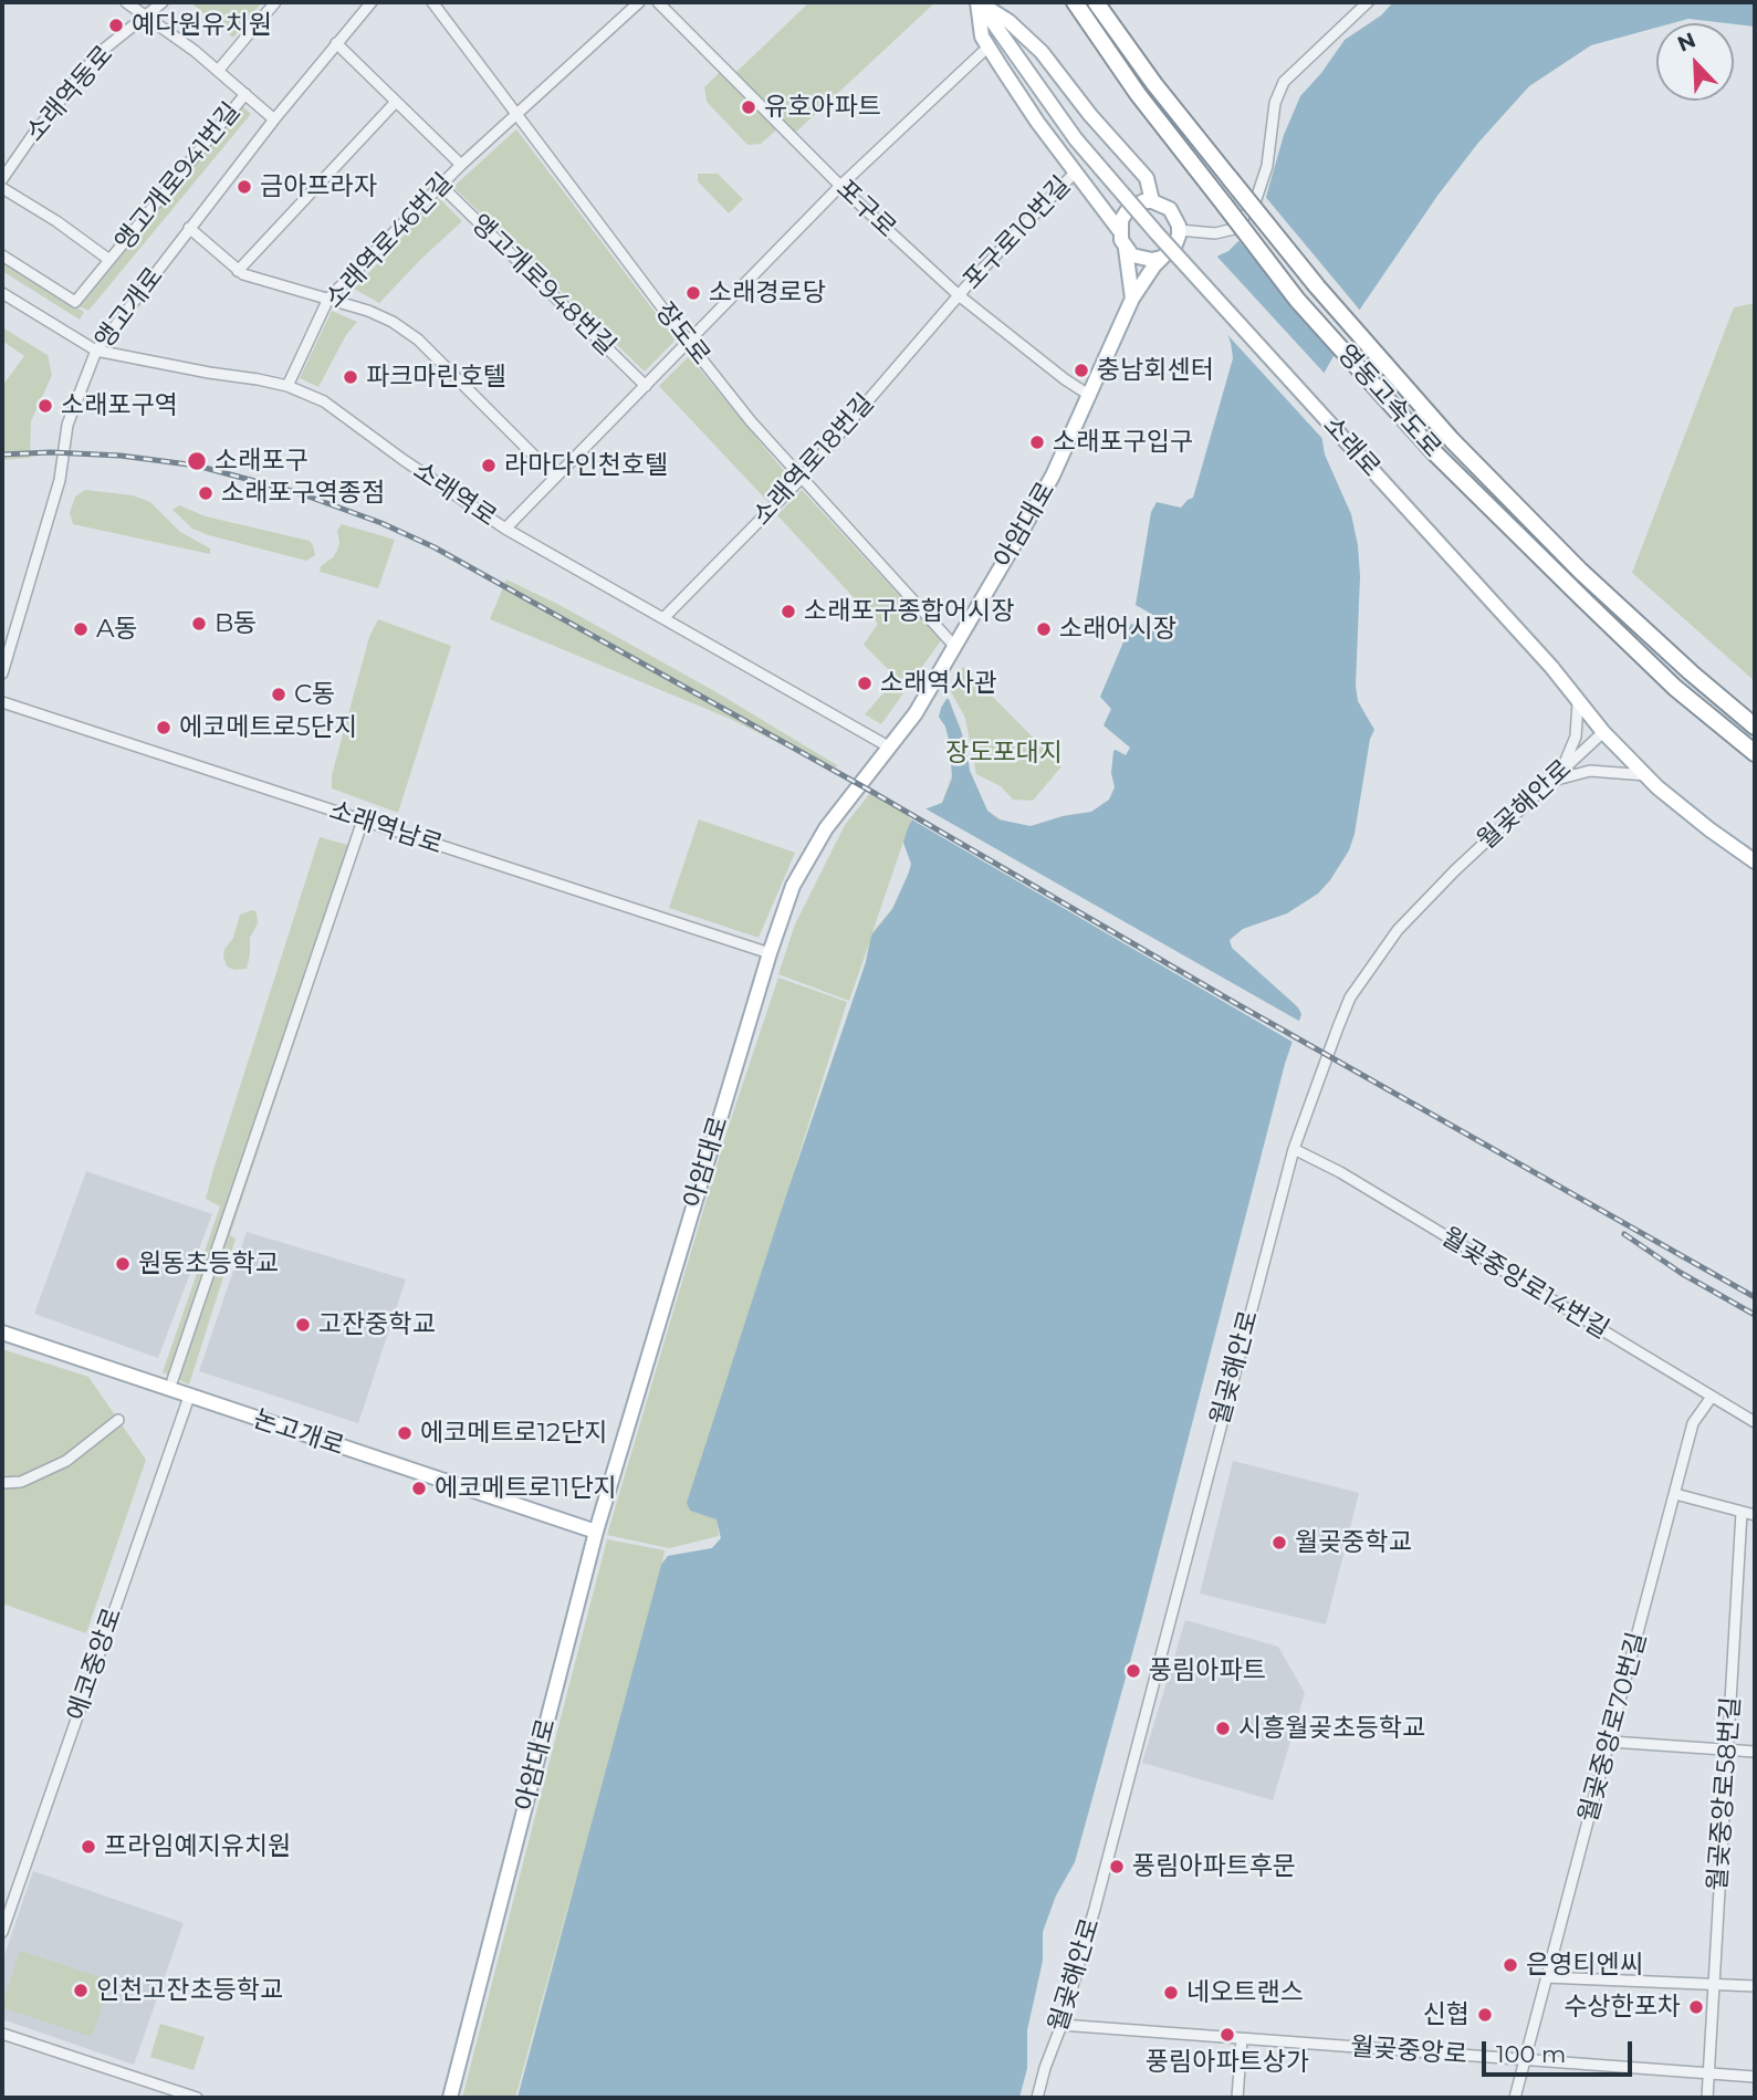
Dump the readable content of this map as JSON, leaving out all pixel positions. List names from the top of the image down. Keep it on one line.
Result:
{"streets":{"highway":["영동고속도로"],"main road":["소래로","아암대로","논고개로"],"street":["소래역동로","앵고개로941번길","포구로","포구로10번길","소래역로46번길","앵고개로948번길","앵고개로","장도로","소래역로18번길","소래역로","월곶해안로","소래역남로","월곶중앙로14번길","에코중앙로","월곶중앙로70번길","월곶중앙로58번길","월곶중앙로"]},"crossings":[["소래역동로","앵고개로941번길"],["앵고개로941번길","앵고개로"],["포구로","포구로10번길"],["포구로","소래역로18번길"],["포구로","아암대로"],["포구로10번길","소래역로18번길"],["소래역로46번길","앵고개로948번길"],["소래역로46번길","장도로"],["소래역로46번길","소래역로"],["앵고개로","소래역로"],["장도로","소래역로18번길"],["장도로","아암대로"],["소래로","월곶해안로"],["소래역로18번길","소래역로"],["소래역로","아암대로"],["아암대로","소래역남로"],["아암대로","논고개로"],["월곶해안로","월곶중앙로14번길"],["월곶해안로","월곶중앙로"],["월곶중앙로14번길","월곶중앙로70번길"],["논고개로","에코중앙로"],["월곶중앙로70번길","월곶중앙로"],["월곶중앙로58번길","월곶중앙로"]],"parks":["장도포대지"],"places":["예다원유치원","유호아파트","금아프라자","소래경로당","충남회센터","파크마린호텔","소래포구역","소래포구입구","소래포구","라마다인천호텔","소래포구역종점","소래포구종합어시장","B동","A동","소래어시장","소래역사관","C동","에코메트로5단지","원동초등학교","고잔중학교","에코메트로12단지","에코메트로11단지","월곶중학교","풍림아파트","시흥월곶초등학교","프라임예지유치원","풍림아파트후문","은영티엔씨","인천고잔초등학교","네오트랜스","수상한포차","신협","풍림아파트상가"],"scale_bar":"100 m","north":"top left"}
